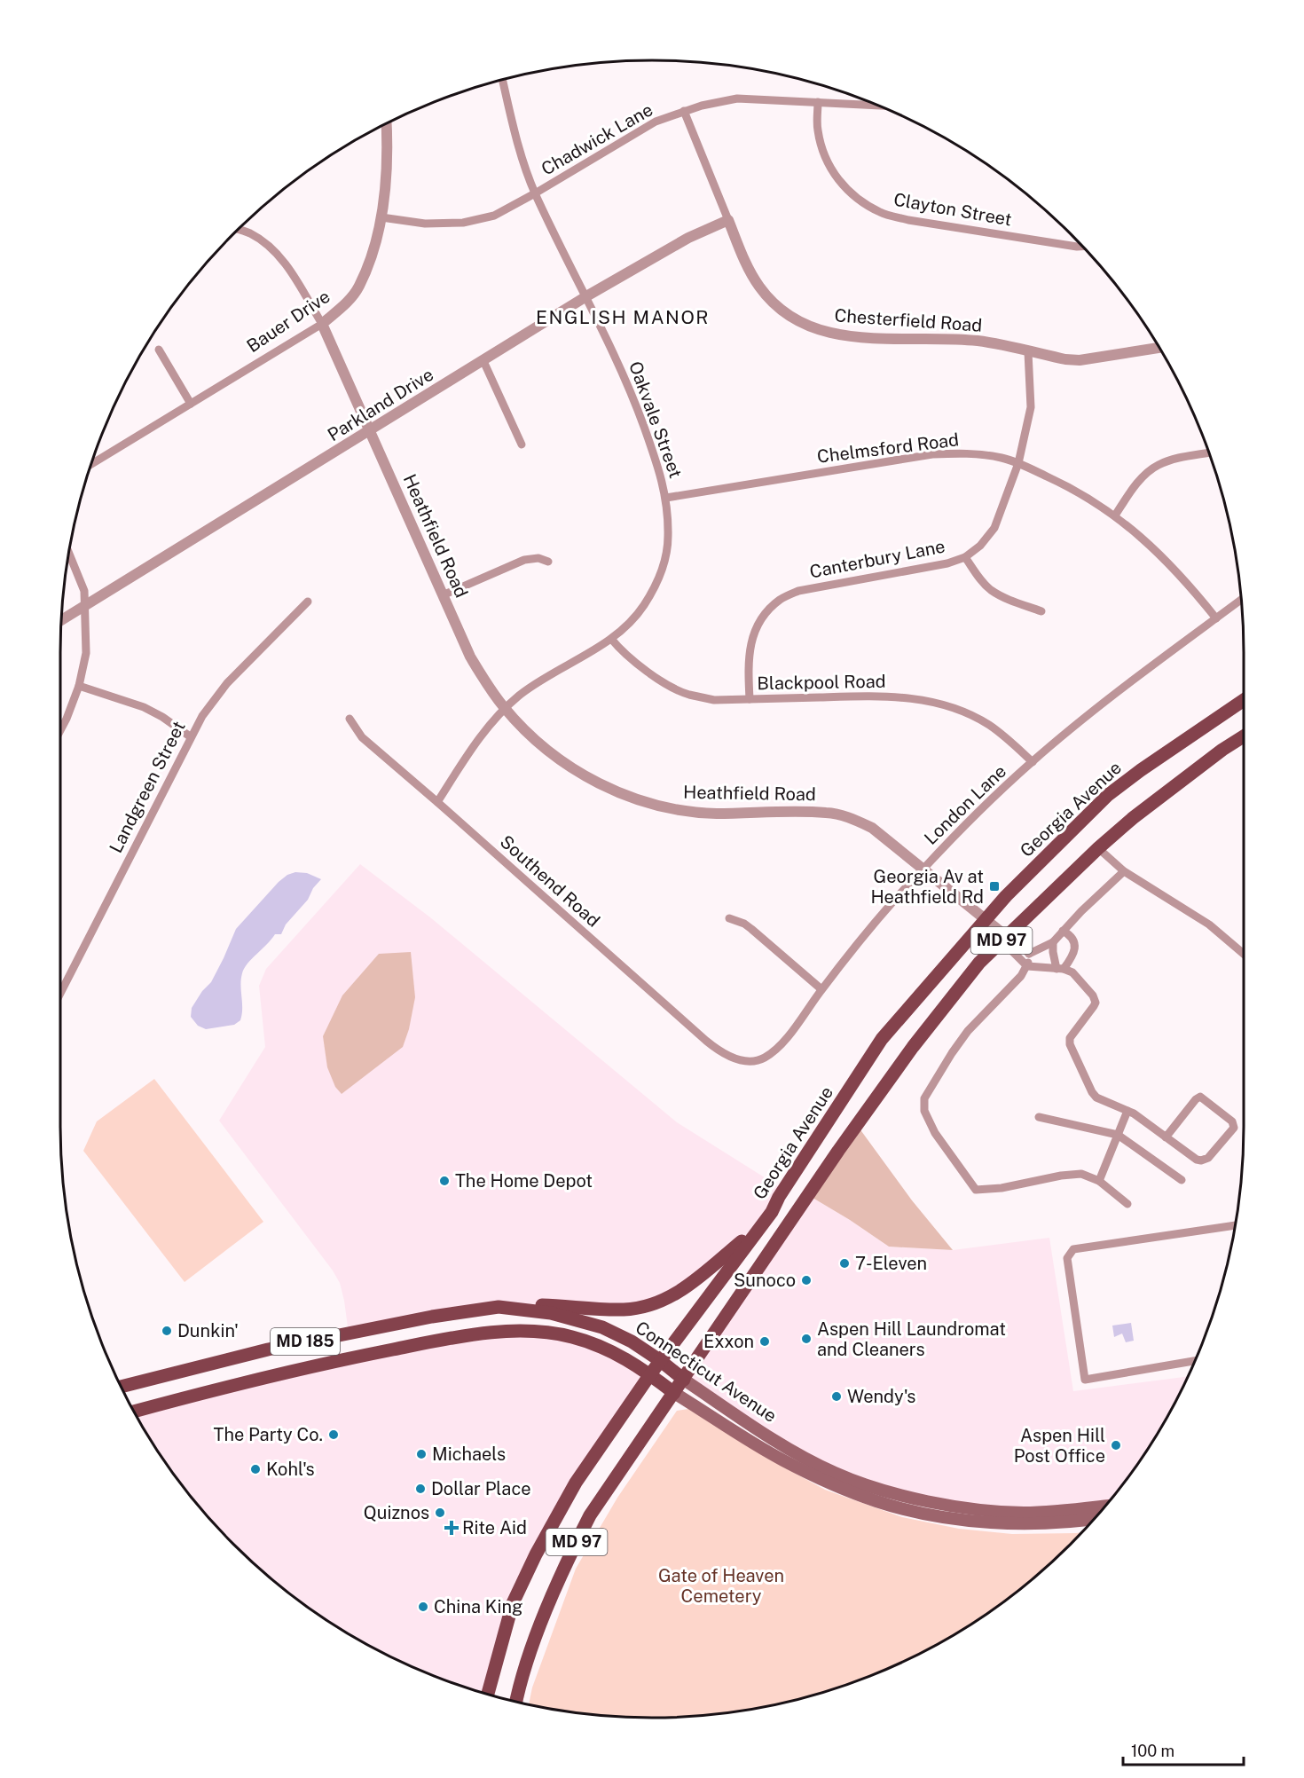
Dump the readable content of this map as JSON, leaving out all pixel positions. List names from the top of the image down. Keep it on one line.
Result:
{"streets":{"main road":["Georgia Avenue","MD 97","MD 185","Connecticut Avenue"],"street":["Chadwick Lane","Clayton Street","Chesterfield Road","Bauer Drive","Parkland Drive","Oakvale Street","Chelmsford Road","Heathfield Road","Canterbury Lane","Blackpool Road","Landgreen Street","London Lane","Southend Road"]},"crossings":[["Chadwick Lane","Clayton Street"],["Chadwick Lane","Chesterfield Road"],["Chadwick Lane","Bauer Drive"],["Chadwick Lane","Oakvale Street"],["Chesterfield Road","Parkland Drive"],["Chesterfield Road","Canterbury Lane"],["Bauer Drive","Heathfield Road"],["Parkland Drive","Oakvale Street"],["Parkland Drive","Heathfield Road"],["Oakvale Street","Chelmsford Road"],["Oakvale Street","Heathfield Road"],["Oakvale Street","Blackpool Road"],["Oakvale Street","Southend Road"],["Chelmsford Road","Canterbury Lane"],["Chelmsford Road","London Lane"],["Heathfield Road","London Lane"],["Heathfield Road","Georgia Avenue"],["Heathfield Road","MD 97"],["Canterbury Lane","Blackpool Road"],["Blackpool Road","London Lane"],["London Lane","Southend Road"],["Georgia Avenue","Connecticut Avenue"],["MD 97","Connecticut Avenue"]],"districts":["ENGLISH MANOR"],"parks":["Gate of Heaven Cemetery"],"places":{"transit":["Georgia Av at Heathfield Rd"],"other":["The Home Depot","7-Eleven","Sunoco","Dunkin'","Aspen Hill Laundromat and Cleaners","Exxon","Wendy's","The Party Co.","Aspen Hill Post Office","Michaels","Kohl's","Dollar Place","Quiznos","China King"],"health":["Rite Aid"]},"scale_bar":"100 m"}
